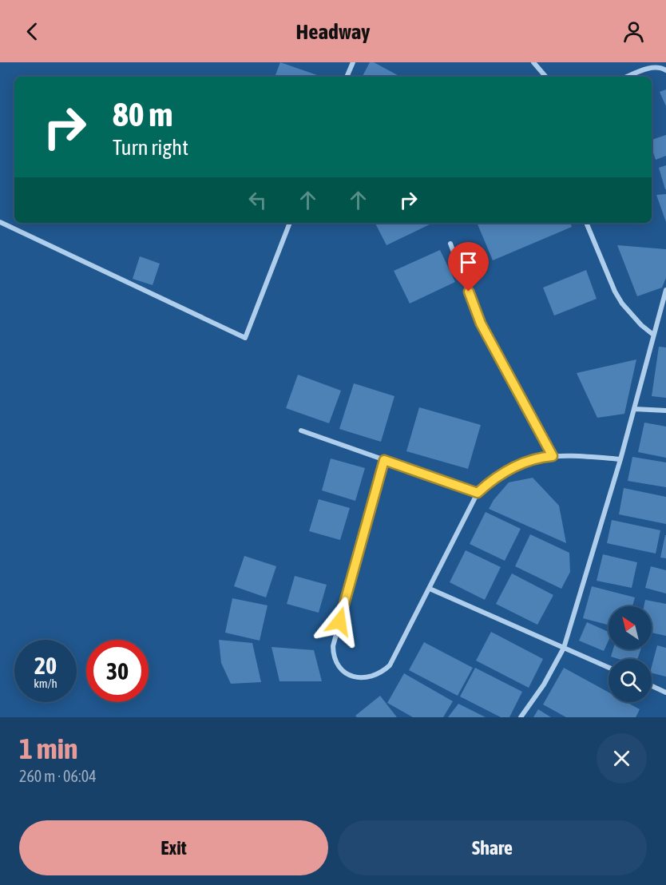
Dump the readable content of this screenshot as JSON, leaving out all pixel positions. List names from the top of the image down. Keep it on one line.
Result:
{"north":"top left","page":{"header":"Headway","turn":["80 m","Turn right"],"speed":"20 km/h","limit":"30","heading":["1 min","260 m · 06:04"],"buttons":["Exit","Share"]}}
